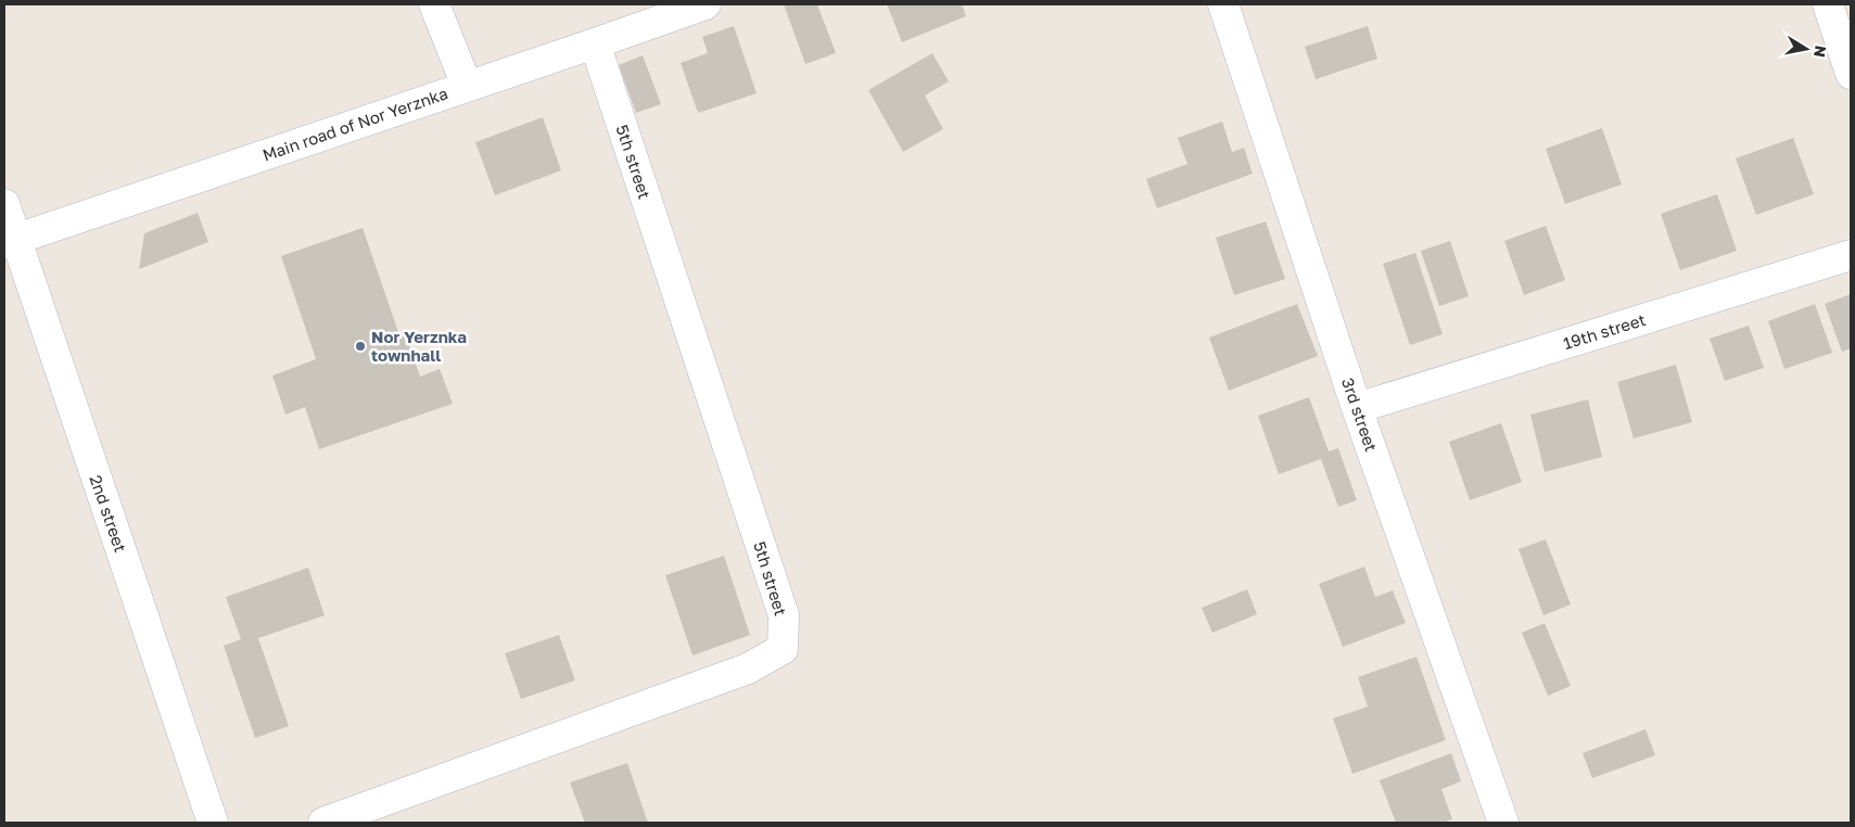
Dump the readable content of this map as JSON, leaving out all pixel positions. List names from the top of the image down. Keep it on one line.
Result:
{"streets":{"street":["Main road of Nor Yerznka","5th street","19th street","3rd street","2nd street"]},"crossings":[["Main road of Nor Yerznka","5th street"],["Main road of Nor Yerznka","2nd street"],["19th street","3rd street"]],"places":["Nor Yerznka townhall"],"north":"right"}
